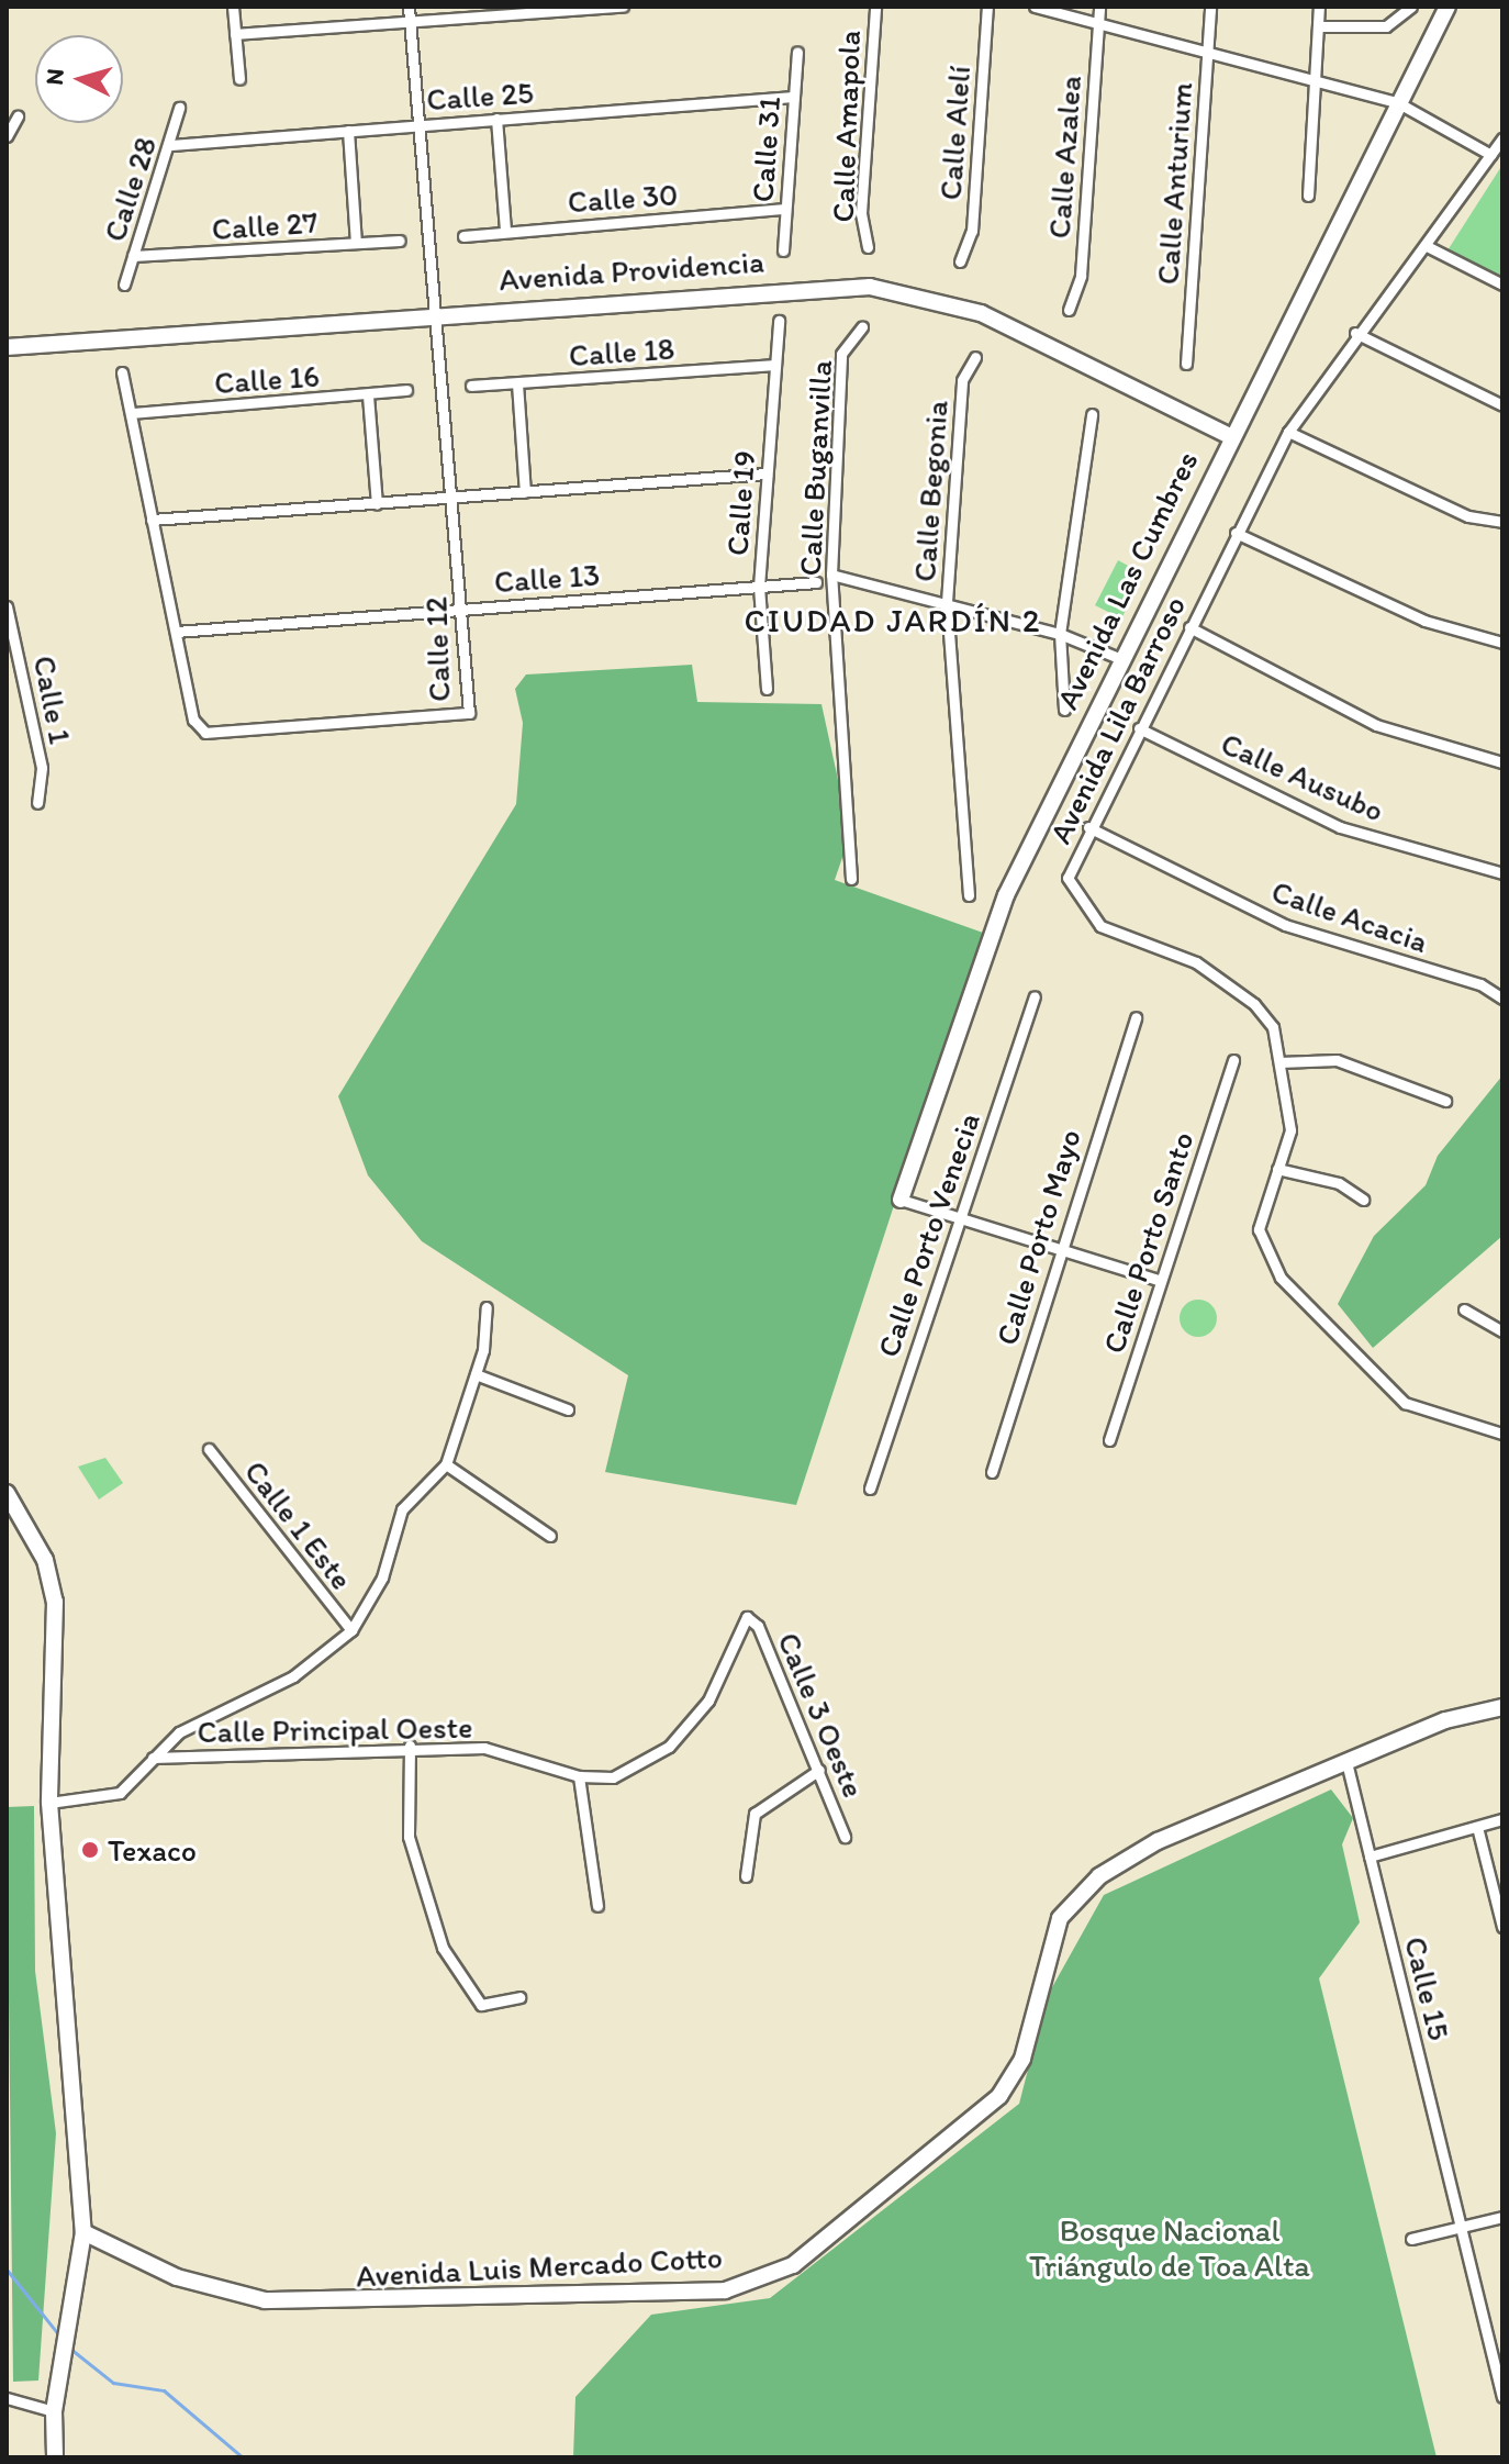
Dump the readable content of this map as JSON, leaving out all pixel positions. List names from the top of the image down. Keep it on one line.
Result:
{"streets":{"street":["Calle 25","Calle Amapola","Calle Alelí","Calle 31","Calle Azalea","Calle Anturium","Calle 28","Calle 30","Calle 27","Avenida Providencia","Calle 18","Calle 16","Calle Buganvilla","Calle Begonia","Calle 19","Calle 13","Avenida Las Cumbres","Calle 12","Calle 1","Avenida Lila Barroso","Calle Ausubo","Calle Acacia","Calle Porto Venecia","Calle Porto Mayo","Calle Porto Santo","Calle 1 Este","Calle 3 Oeste","Calle Principal Oeste","Calle 15","Avenida Luis Mercado Cotto"]},"crossings":[["Calle 25","Calle 31"],["Calle 25","Calle 28"],["Calle 25","Calle 12"],["Calle 31","Calle 30"],["Calle 28","Calle 27"],["Avenida Providencia","Avenida Las Cumbres"],["Avenida Providencia","Calle 12"],["Calle 18","Calle 19"],["Calle 16","Calle 12"],["Calle 19","Calle 13"],["Calle 13","Calle 12"],["Avenida Lila Barroso","Calle Ausubo"],["Avenida Lila Barroso","Calle Acacia"],["Calle 3 Oeste","Calle Principal Oeste"],["Calle 15","Avenida Luis Mercado Cotto"]],"districts":["CIUDAD JARDÍN 2"],"parks":["Bosque Nacional Triángulo de Toa Alta"],"places":["Texaco"],"north":"left"}
